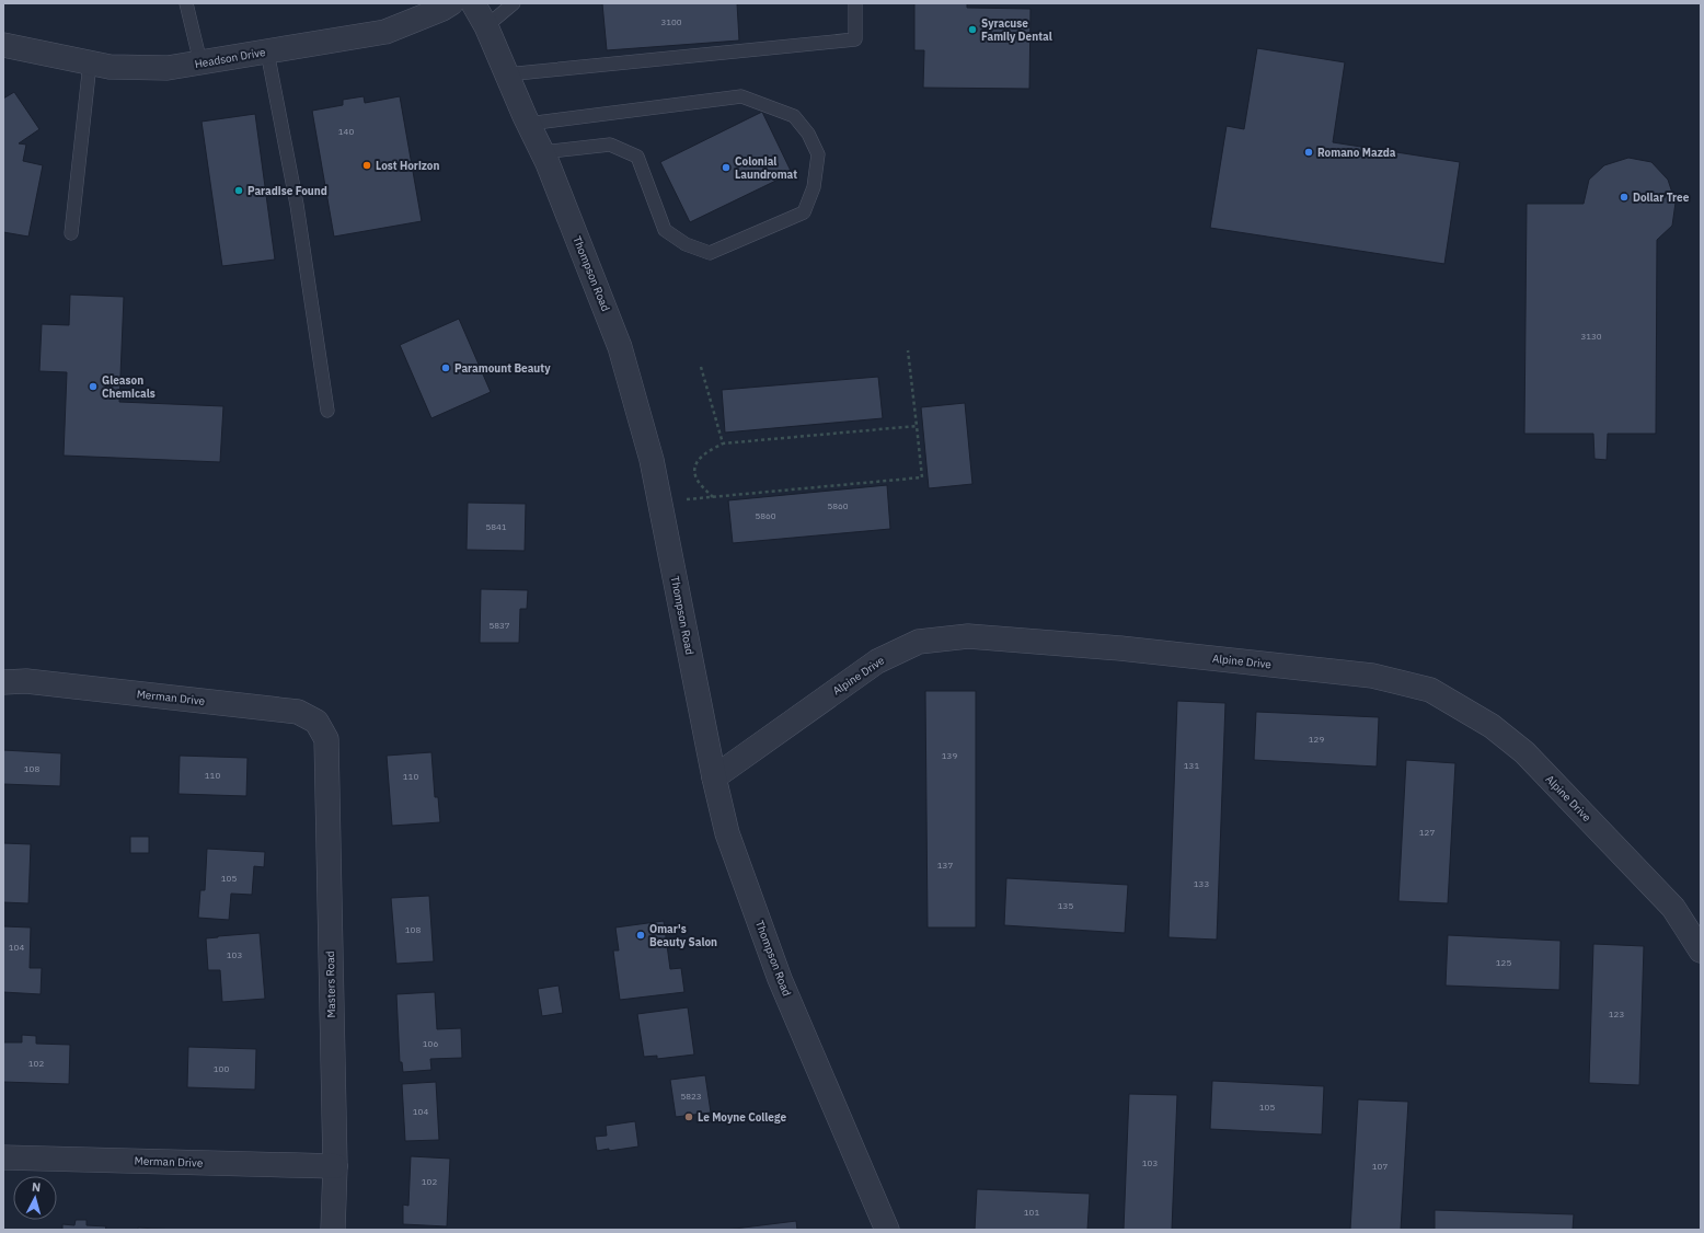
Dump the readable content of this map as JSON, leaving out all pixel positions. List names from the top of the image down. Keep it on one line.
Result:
{"streets":{"street":["Headson Drive","Thompson Road","Alpine Drive","Merman Drive","Masters Road"]},"crossings":[["Thompson Road","Alpine Drive"],["Merman Drive","Masters Road"]],"places":["Syracuse Family Dental","Romano Mazda","Lost Horizon","Colonial Laundromat","Paradise Found","Dollar Tree","Paramount Beauty","Gleason Chemicals","Omar's Beauty Salon","Le Moyne College"],"house_numbers":["3100","140","3130","5860","5860","5841","5837","129","139","131","108","110","110","127","137","105","133","135","108","104","103","125","123","106","102","100","5823","105","104","103","107","102","101"],"north":"top"}
